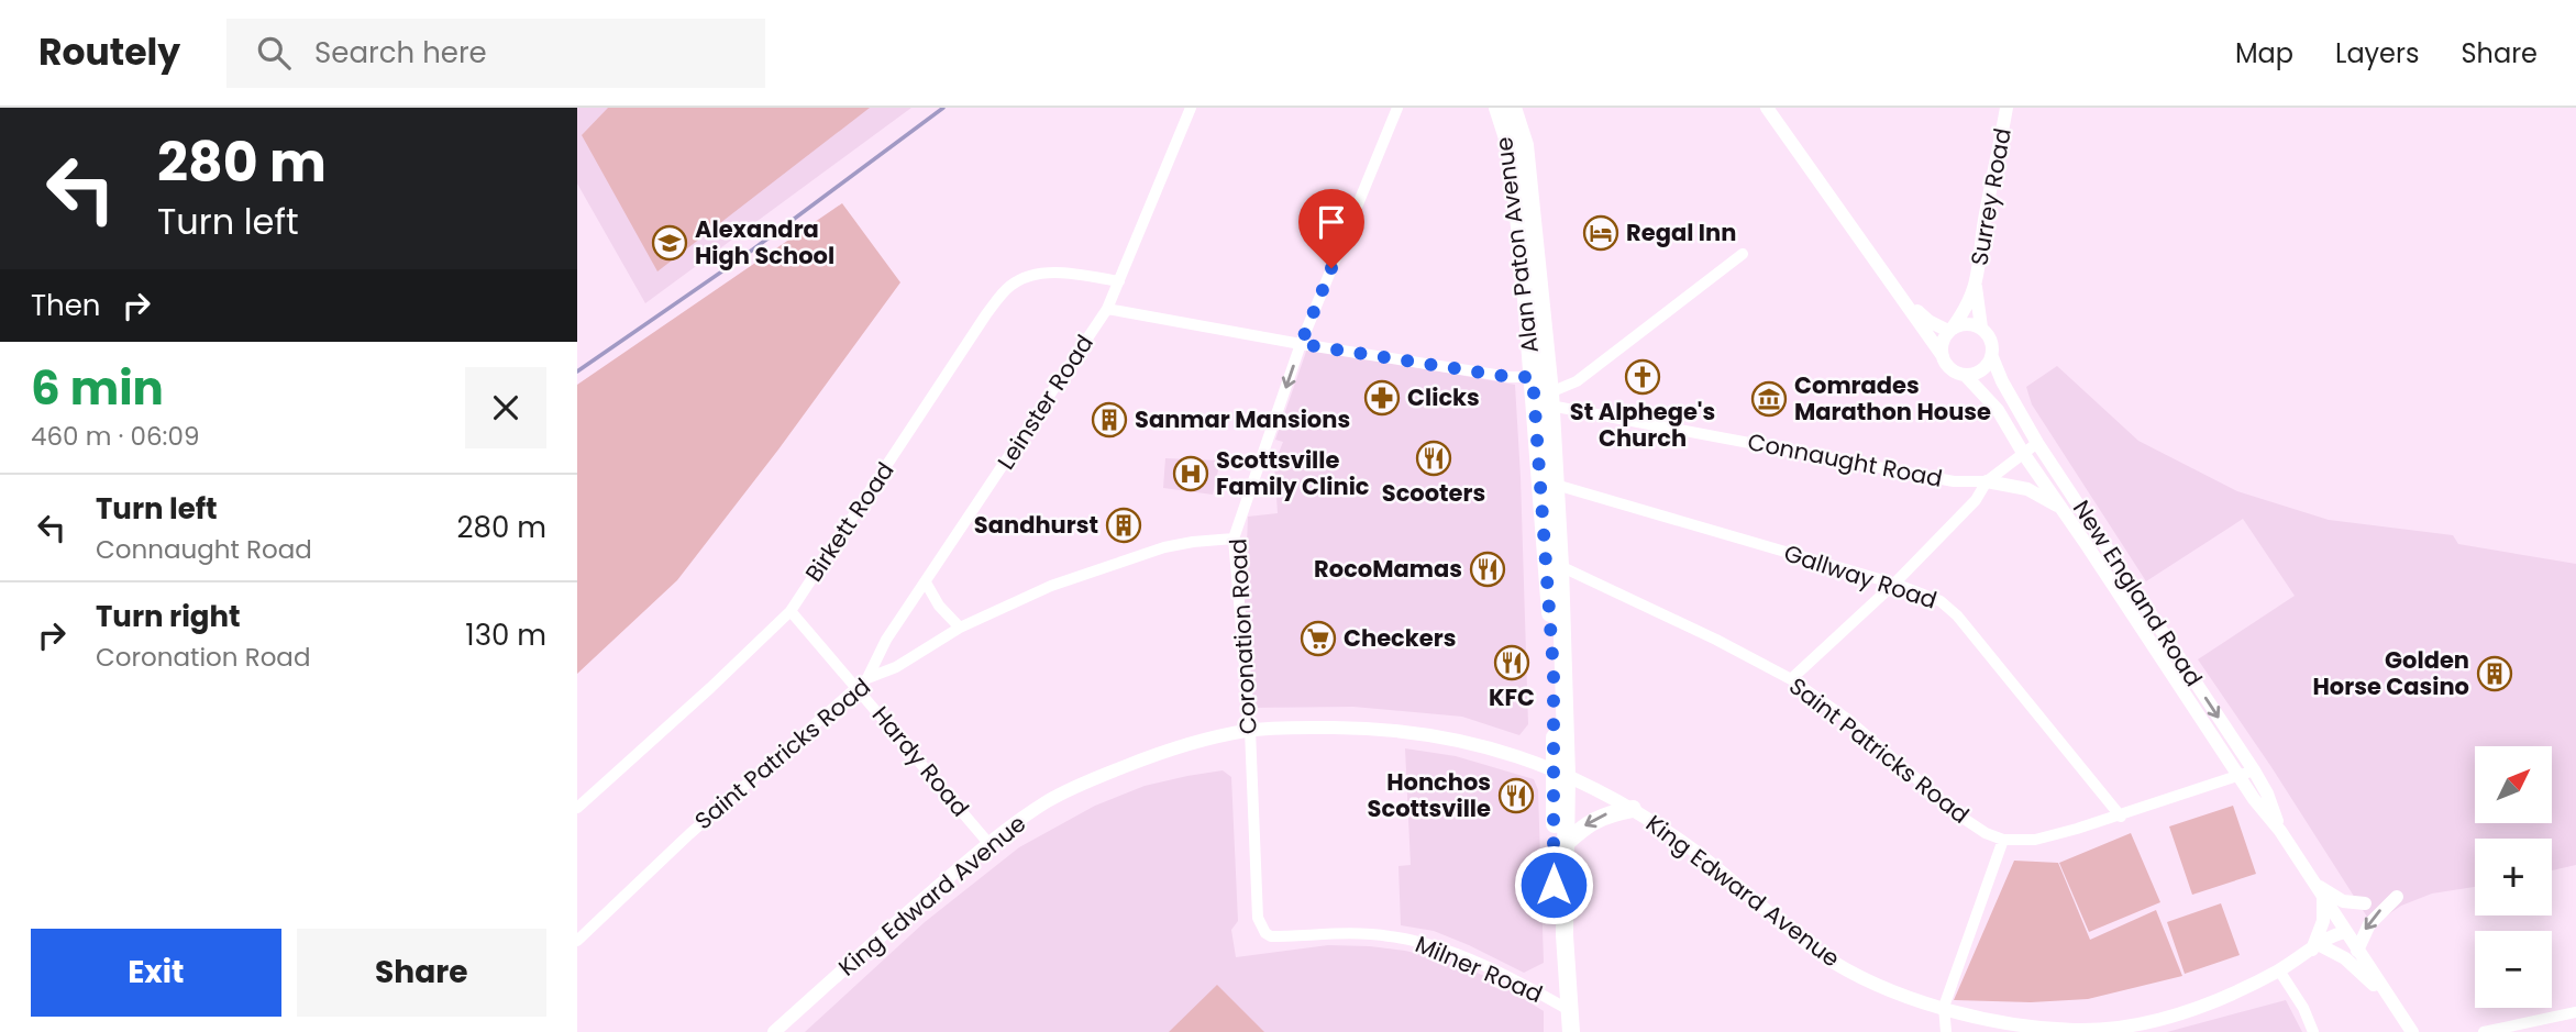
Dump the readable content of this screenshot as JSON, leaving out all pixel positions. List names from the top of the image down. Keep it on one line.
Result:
{"streets":{"main road":["Alan Paton Avenue"],"street":["Surrey Road","Leinster Road","Connaught Road","Birkett Road","Gallway Road","New England Road","Coronation Road","Saint Patricks Road","Hardy Road","King Edward Avenue","Milner Road"]},"crossings":[["Surrey Road","New England Road"],["Alan Paton Avenue","Connaught Road"],["Alan Paton Avenue","Gallway Road"],["Alan Paton Avenue","Saint Patricks Road"],["Alan Paton Avenue","King Edward Avenue"],["Alan Paton Avenue","Milner Road"],["Leinster Road","Birkett Road"],["Leinster Road","Saint Patricks Road"],["Birkett Road","Hardy Road"],["Gallway Road","Saint Patricks Road"],["New England Road","Saint Patricks Road"],["New England Road","King Edward Avenue"],["Coronation Road","Saint Patricks Road"],["Coronation Road","King Edward Avenue"],["Coronation Road","Milner Road"],["Saint Patricks Road","Hardy Road"],["Hardy Road","King Edward Avenue"]],"places":{"hotel":["Regal Inn"],"school or university":["Alexandra High School"],"church":["St Alphege's Church"],"pharmacy":["Clicks"],"museum":["Comrades Marathon House"],"building":["Sanmar Mansions","Sandhurst","Golden Horse Casino"],"restaurant":["Scooters","RocoMamas","KFC","Honchos Scottsville"],"hospital":["Scottsville Family Clinic"],"supermarket":["Checkers"]},"north":"top right","page":{"header":"Routely","search":"Search here","nav":["Map","Layers","Share"],"turn":["280 m","Turn left"],"then":"Then","heading":["6 min","460 m · 06:09"],"list":[{"name":"Turn left","note":"Connaught Road","value":"280 m"},{"name":"Turn right","note":"Coronation Road","value":"130 m"}],"map_buttons":["+","−"],"buttons":["Exit","Share"]}}
